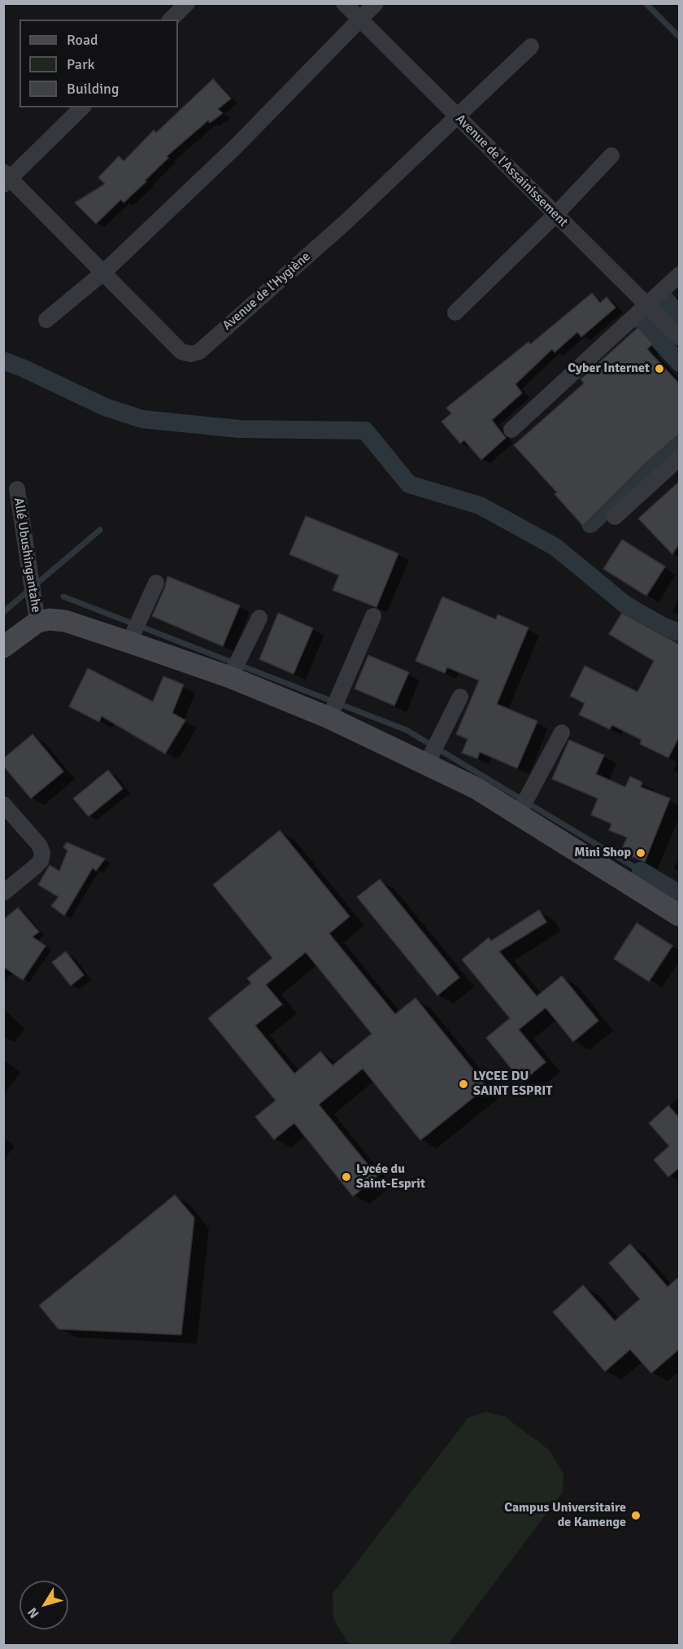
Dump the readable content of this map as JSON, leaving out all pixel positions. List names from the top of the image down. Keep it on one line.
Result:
{"streets":{"street":["Avenue de l'Assainissement","Avenue de l'Hygiène","Allé Ubushingantahe"]},"crossings":[["Avenue de l'Assainissement","Avenue de l'Hygiène"]],"places":["Cyber Internet","Mini Shop","LYCEE DU SAINT ESPRIT","Lycée du Saint-Esprit","Campus Universitaire de Kamenge"],"legend":["Road","Park","Building"],"north":"bottom left"}
